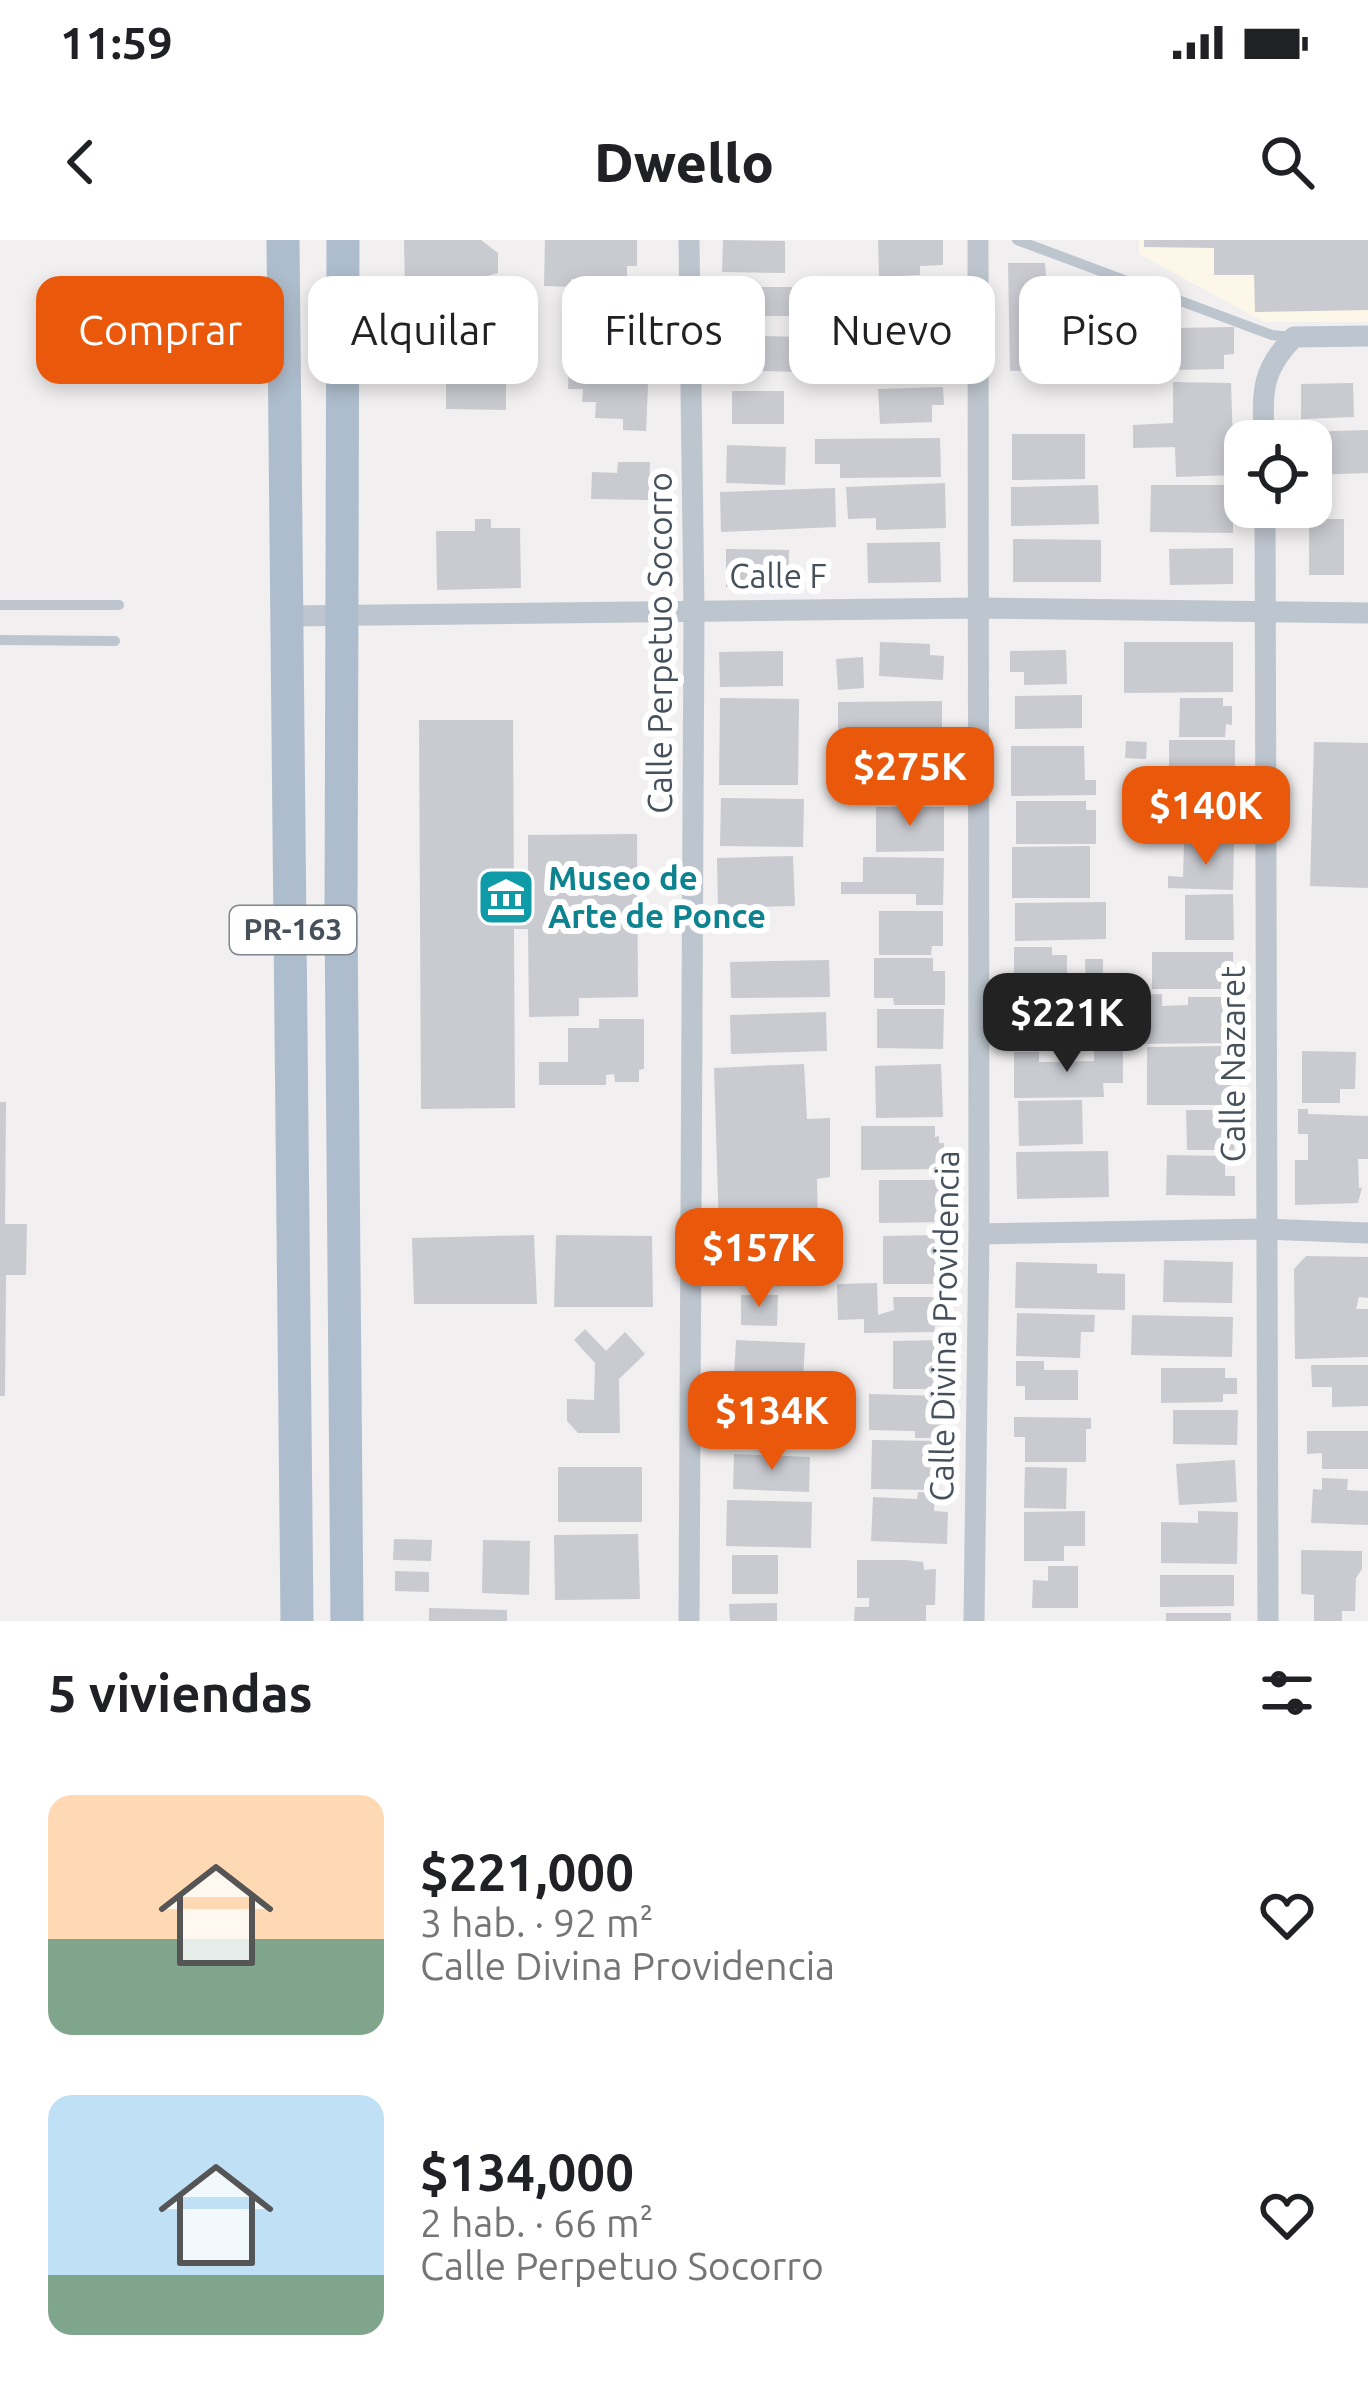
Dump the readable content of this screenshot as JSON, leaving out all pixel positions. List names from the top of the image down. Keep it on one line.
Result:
{"streets":{"main road":["PR-163"],"street":["Calle F","Calle Perpetuo Socorro","Calle Nazaret","Calle Divina Providencia"]},"crossings":[["Calle F","Calle Perpetuo Socorro"],["Calle F","PR-163"],["Calle F","Calle Nazaret"],["Calle F","Calle Divina Providencia"]],"places":{"museum":["Museo de Arte de Ponce"]},"page":{"status":"11:59","header":"Dwello","chip":["Comprar","Alquilar","Filtros","Nuevo","Piso"],"price":["$275K","$140K","$221K","$157K","$134K"],"heading":"5 viviendas","list":[{"name":"$221,000","note":"3 hab. · 92 m² · Calle Divina Providencia"},{"name":"$134,000","note":"2 hab. · 66 m² · Calle Perpetuo Socorro"}]}}
